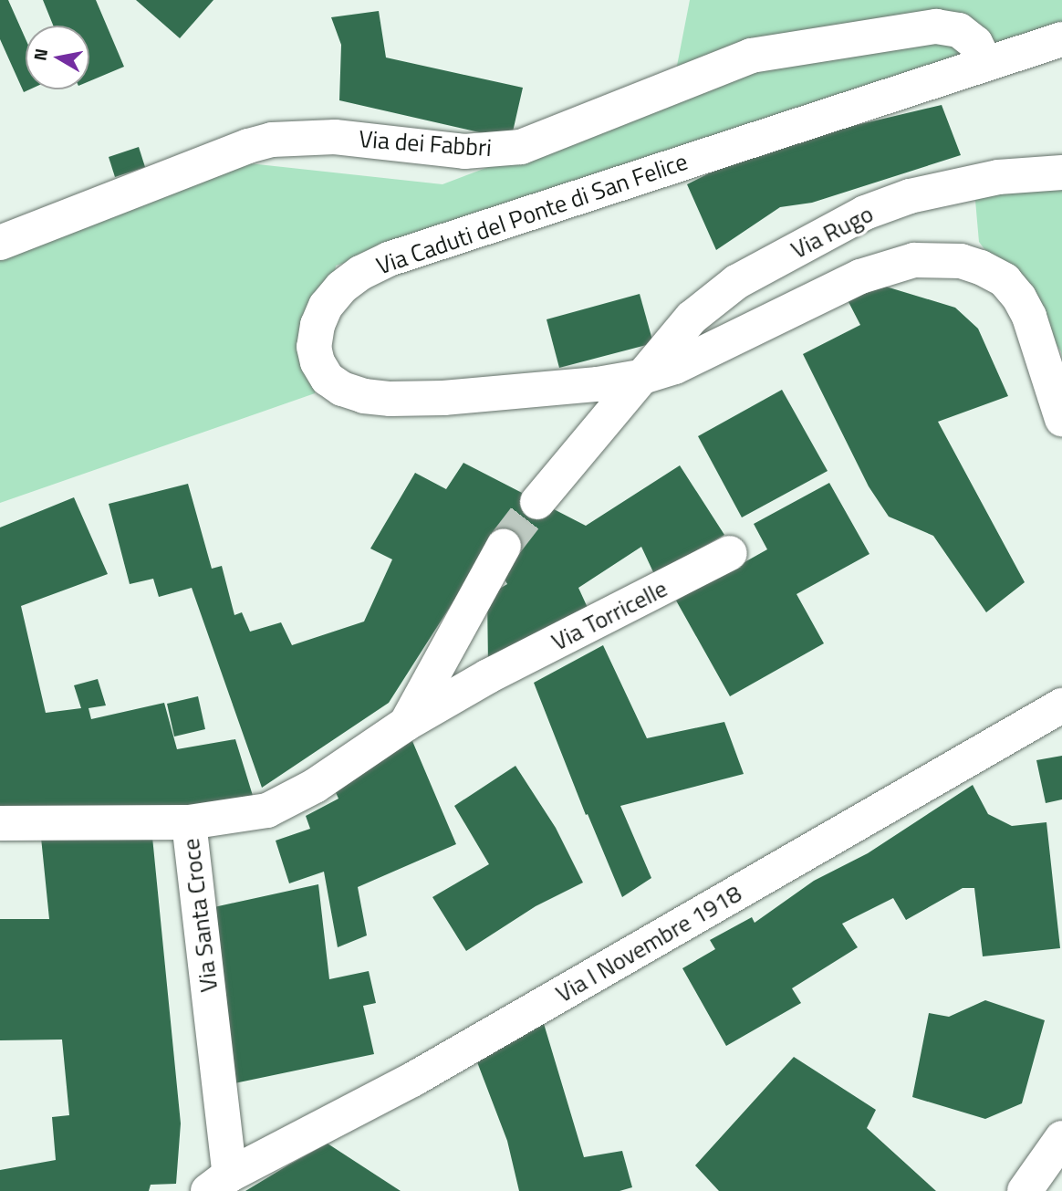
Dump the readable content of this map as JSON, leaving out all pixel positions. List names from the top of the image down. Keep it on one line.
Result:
{"streets":{"street":["Via dei Fabbri","Via Caduti del Ponte di San Felice","Via Rugo","Via Torricelle","Via Santa Croce","Via I Novembre 1918"]},"crossings":[["Via dei Fabbri","Via Caduti del Ponte di San Felice"],["Via Caduti del Ponte di San Felice","Via Rugo"],["Via Torricelle","Via Santa Croce"],["Via Santa Croce","Via I Novembre 1918"]],"north":"left"}
